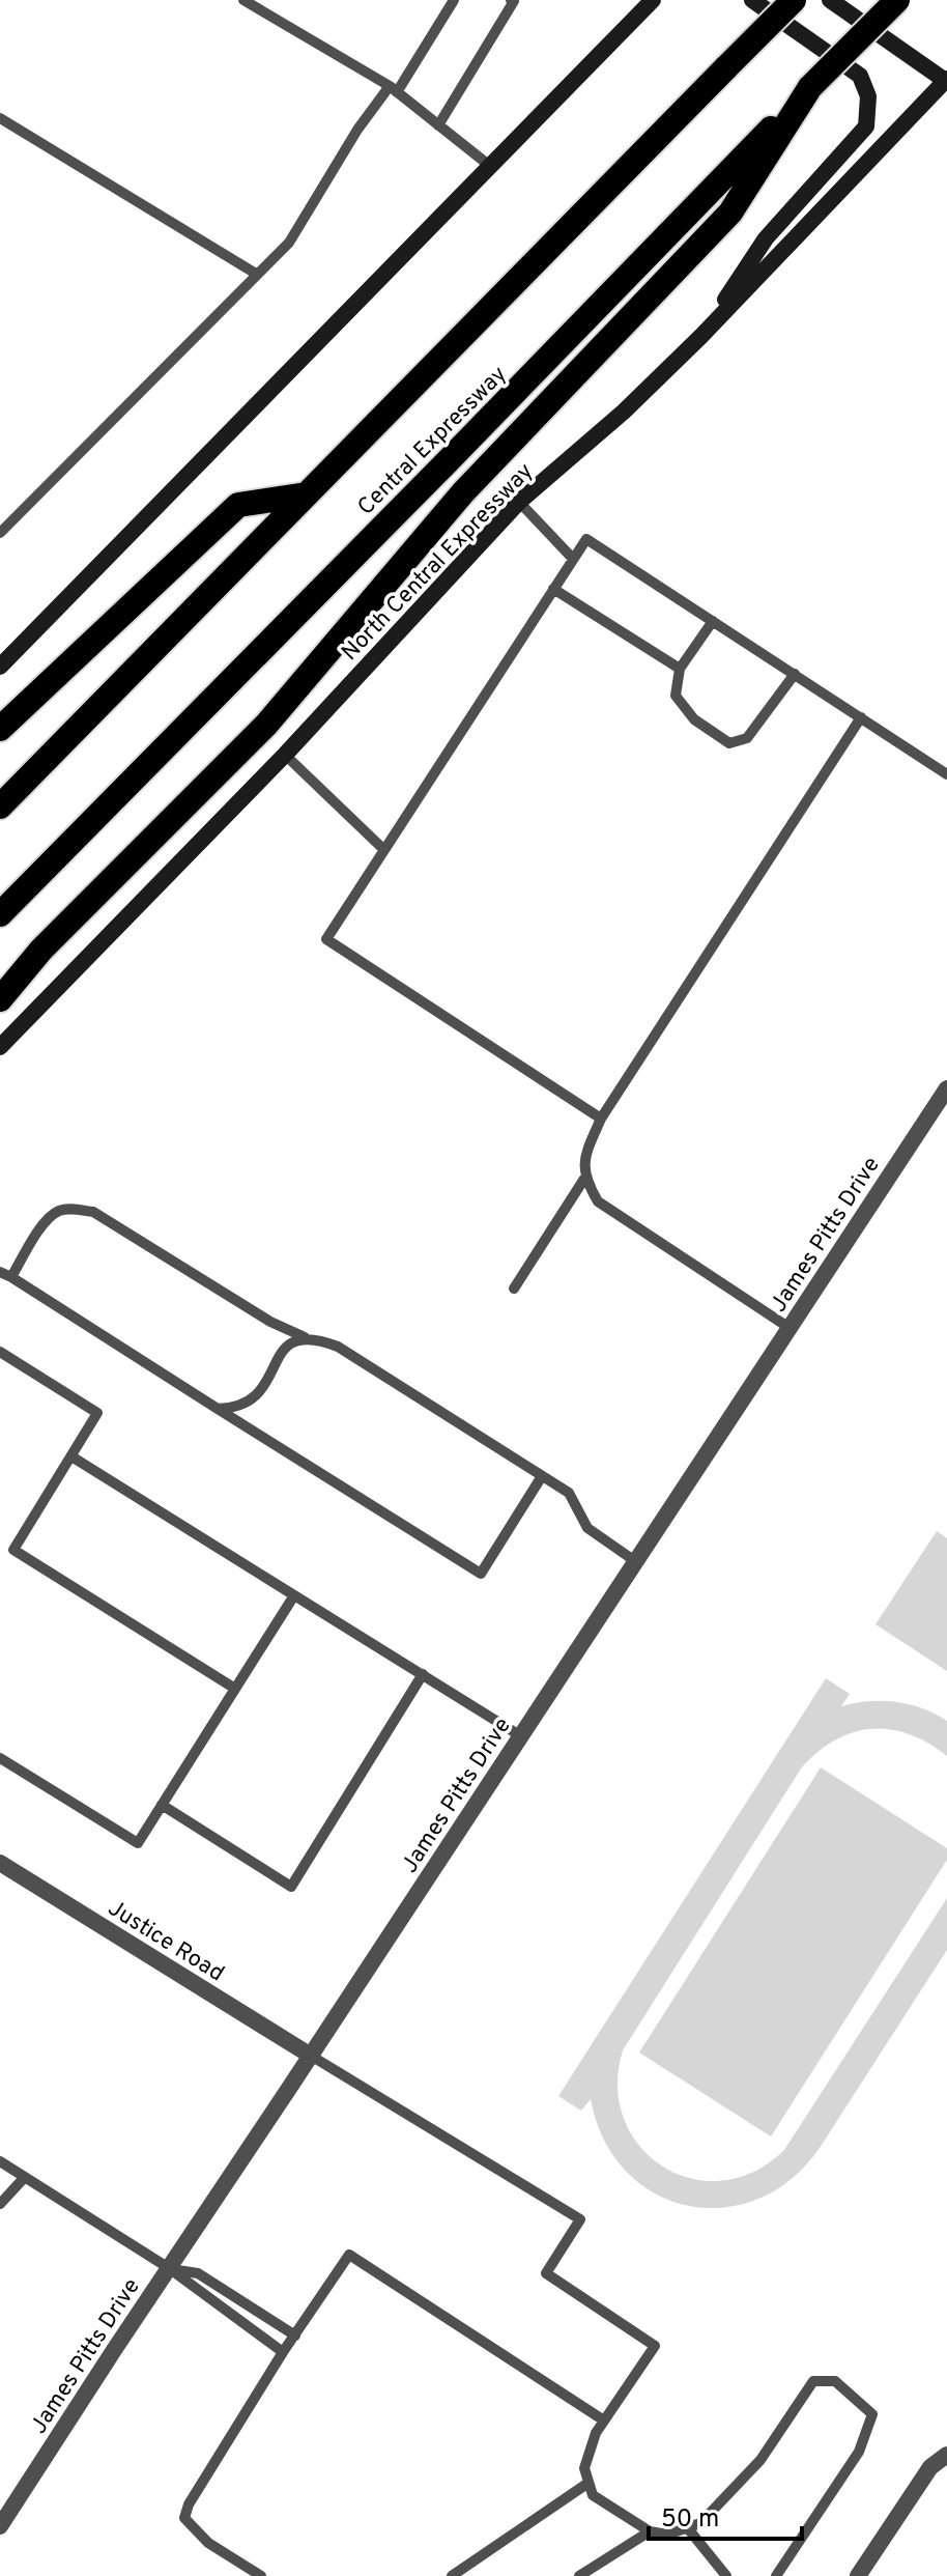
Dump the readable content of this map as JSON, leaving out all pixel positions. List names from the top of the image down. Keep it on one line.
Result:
{"streets":{"highway":["Central Expressway"],"main road":["North Central Expressway"],"street":["James Pitts Drive","Justice Road"]},"crossings":[["James Pitts Drive","Justice Road"]],"scale_bar":"50 m"}
